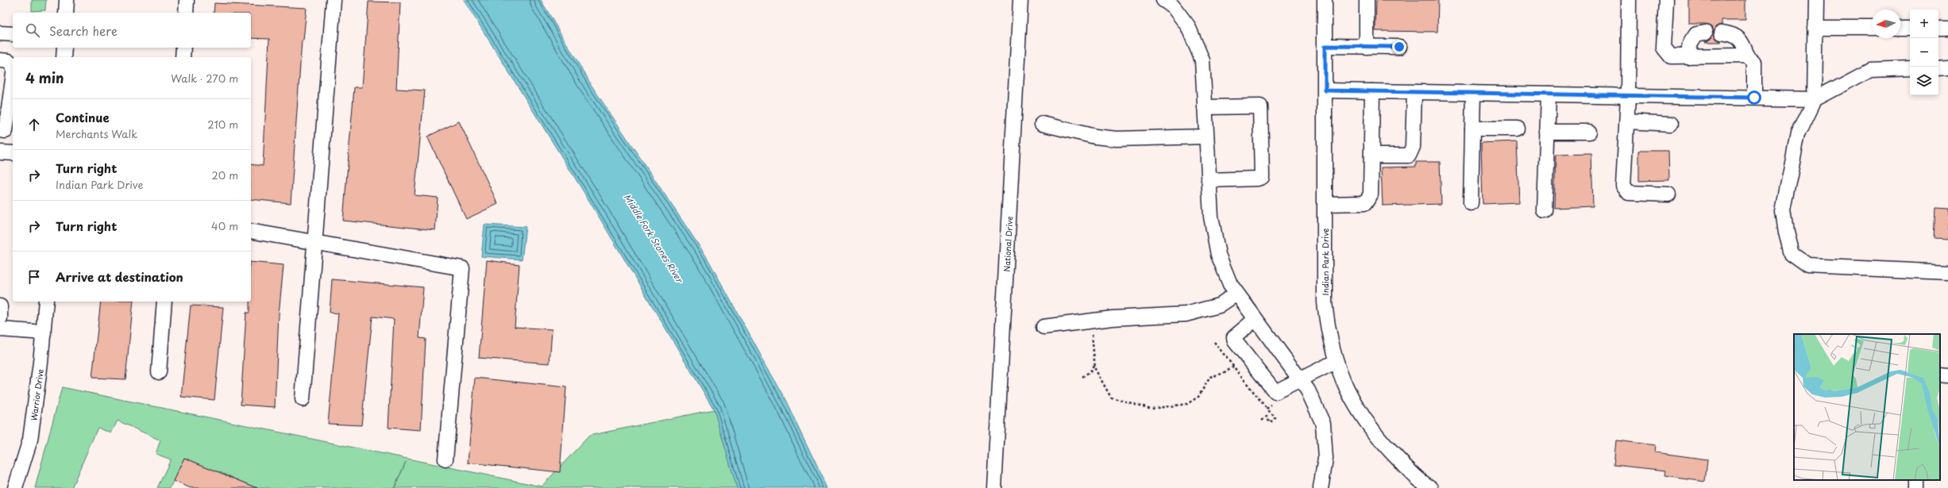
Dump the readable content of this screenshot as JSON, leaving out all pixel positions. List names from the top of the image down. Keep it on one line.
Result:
{"streets":{"street":["National Drive","Indian Park Drive","Warrior Drive"]},"water":["Middle Fork Stones River"],"north":"left","page":{"map_buttons":["+","−"],"search":"Search here","heading":["4 min","Walk · 270 m"],"list":[["Continue","Merchants Walk","210 m"],["Turn right","Indian Park Drive","20 m"],["Turn right","40 m"],"Arrive at destination"]}}
